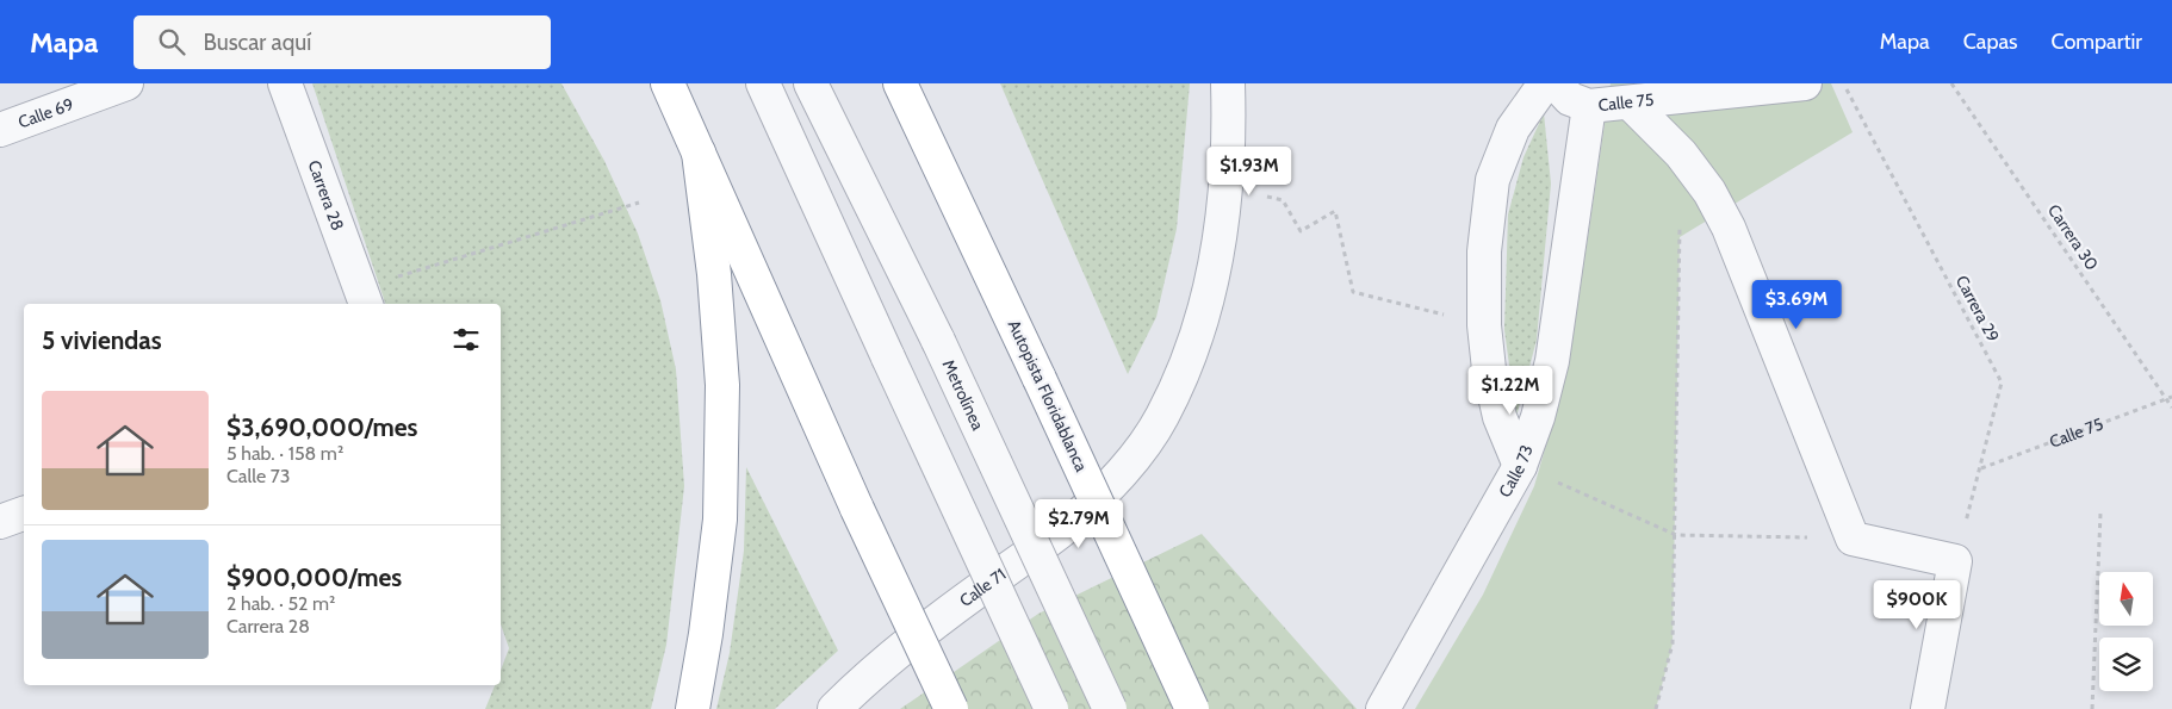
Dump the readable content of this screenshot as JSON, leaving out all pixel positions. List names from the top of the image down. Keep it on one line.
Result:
{"streets":{"highway":["Autopista Floridablanca"],"street":["Calle 75","Calle 69","Carrera 28","Metrolínea","Calle 73","Calle 71"],"path":["Carrera 30","Carrera 29"]},"crossings":[["Calle 75","Carrera 30"],["Calle 75","Carrera 29"],["Calle 75","Calle 73"]],"north":"top","page":{"header":"Mapa","search":"Buscar aquí","nav":["Mapa","Capas","Compartir"],"price":["$1.93M","$3.69M","$1.22M","$2.79M","$900K"],"heading":"5 viviendas","list":[{"name":"$3,690,000/mes","note":"5 hab. · 158 m² · Calle 73"},{"name":"$900,000/mes","note":"2 hab. · 52 m² · Carrera 28"}]}}
